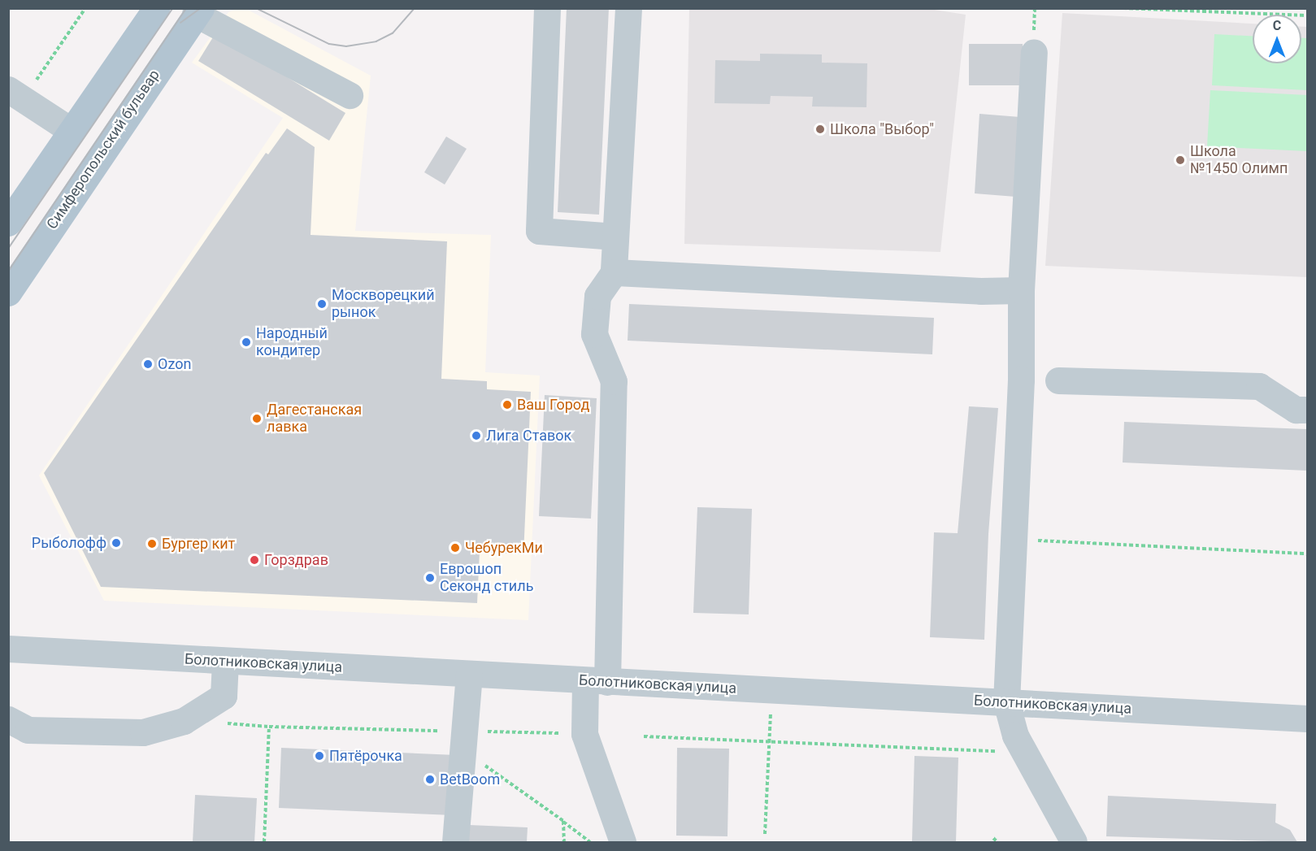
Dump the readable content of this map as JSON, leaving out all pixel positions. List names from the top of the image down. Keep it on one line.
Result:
{"streets":{"main road":["Симферопольский бульвар"],"street":["Болотниковская улица"]},"places":["Школа \"Выбор\"","Школа №1450 Олимп","Москворецкий рынок","Народный кондитер","Ozon","Ваш Город","Дагестанская лавка","Лига Ставок","Рыболофф","Бургер кит","ЧебурекМи","Горздрав","Еврошоп Секонд стиль","Пятёрочка","BetBoom"],"north":"top"}
